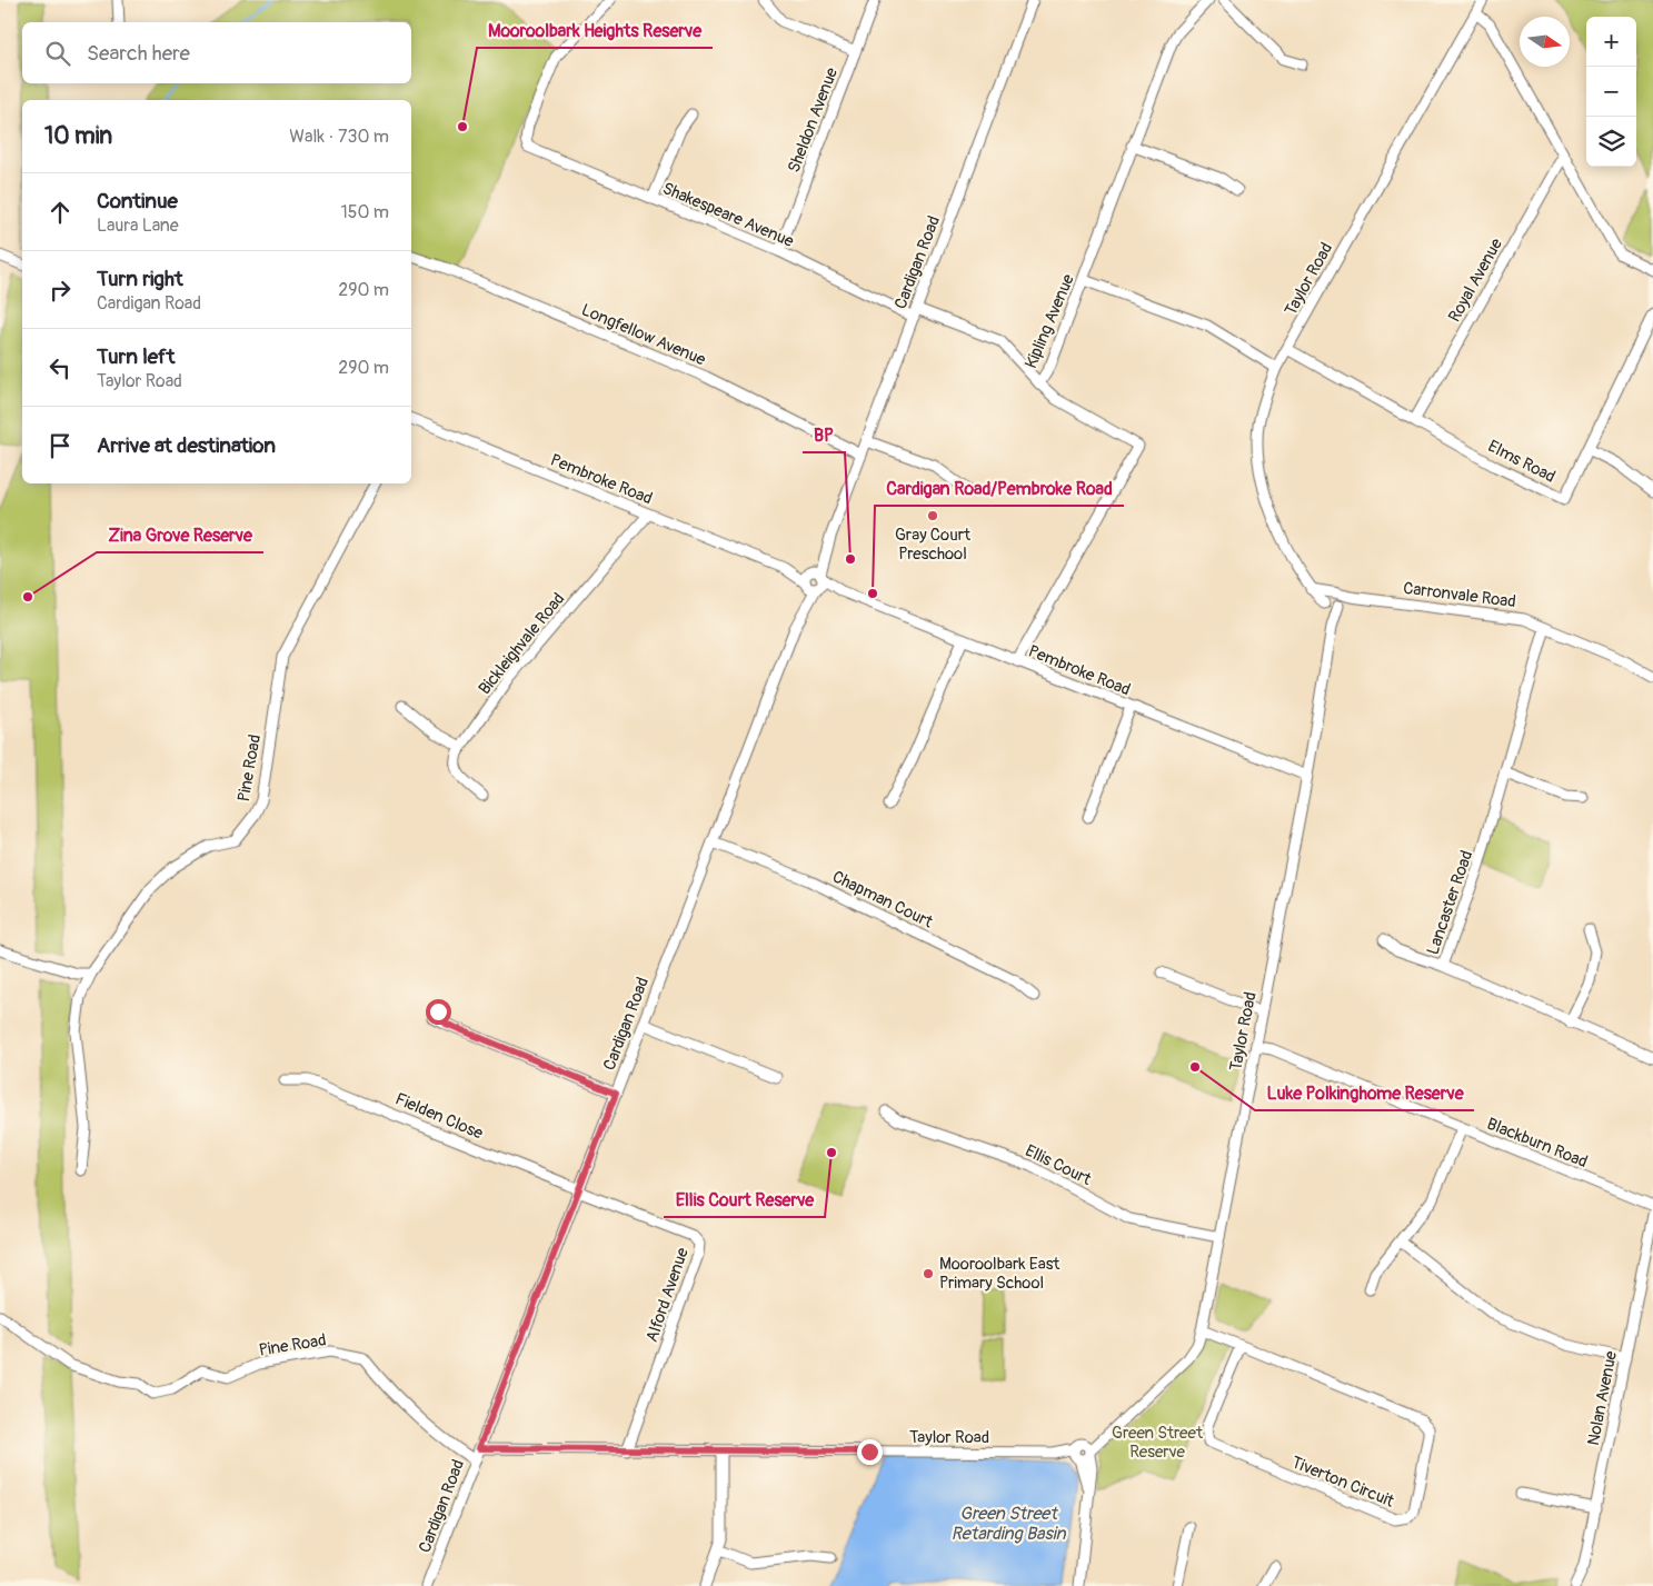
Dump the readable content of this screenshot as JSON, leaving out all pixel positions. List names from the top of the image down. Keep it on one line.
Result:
{"streets":{"street":["Sheldon Avenue","Shakespeare Avenue","Cardigan Road","Taylor Road","Royal Avenue","Kipling Avenue","Longfellow Avenue","Elms Road","Pembroke Road","Carronvale Road","Bickleighvale Road","Pine Road","Chapman Court","Lancaster Road","Fielden Close","Blackburn Road","Ellis Court","Alford Avenue","Nolan Avenue","Tiverton Circuit"]},"crossings":[["Sheldon Avenue","Shakespeare Avenue"],["Shakespeare Avenue","Cardigan Road"],["Shakespeare Avenue","Kipling Avenue"],["Cardigan Road","Taylor Road"],["Cardigan Road","Longfellow Avenue"],["Cardigan Road","Pembroke Road"],["Cardigan Road","Pine Road"],["Cardigan Road","Chapman Court"],["Cardigan Road","Fielden Close"],["Cardigan Road","Alford Avenue"],["Taylor Road","Elms Road"],["Taylor Road","Pembroke Road"],["Taylor Road","Carronvale Road"],["Taylor Road","Blackburn Road"],["Taylor Road","Ellis Court"],["Taylor Road","Alford Avenue"],["Taylor Road","Tiverton Circuit"],["Royal Avenue","Elms Road"],["Kipling Avenue","Pembroke Road"],["Pembroke Road","Bickleighvale Road"],["Carronvale Road","Lancaster Road"],["Fielden Close","Alford Avenue"]],"water":["Green Street Retarding Basin"],"parks":["Green Street Reserve"],"places":["Mooroolbark Heights Reserve","Gray Court Preschool","BP","Cardigan Road/Pembroke Road","Zina Grove Reserve","Luke Polkinghome Reserve","Ellis Court Reserve","Mooroolbark East Primary School"],"north":"right","page":{"map_buttons":["+","−"],"search":"Search here","heading":["10 min","Walk · 730 m"],"list":[["Continue","Laura Lane","150 m"],["Turn right","Cardigan Road","290 m"],["Turn left","Taylor Road","290 m"],"Arrive at destination"]}}
